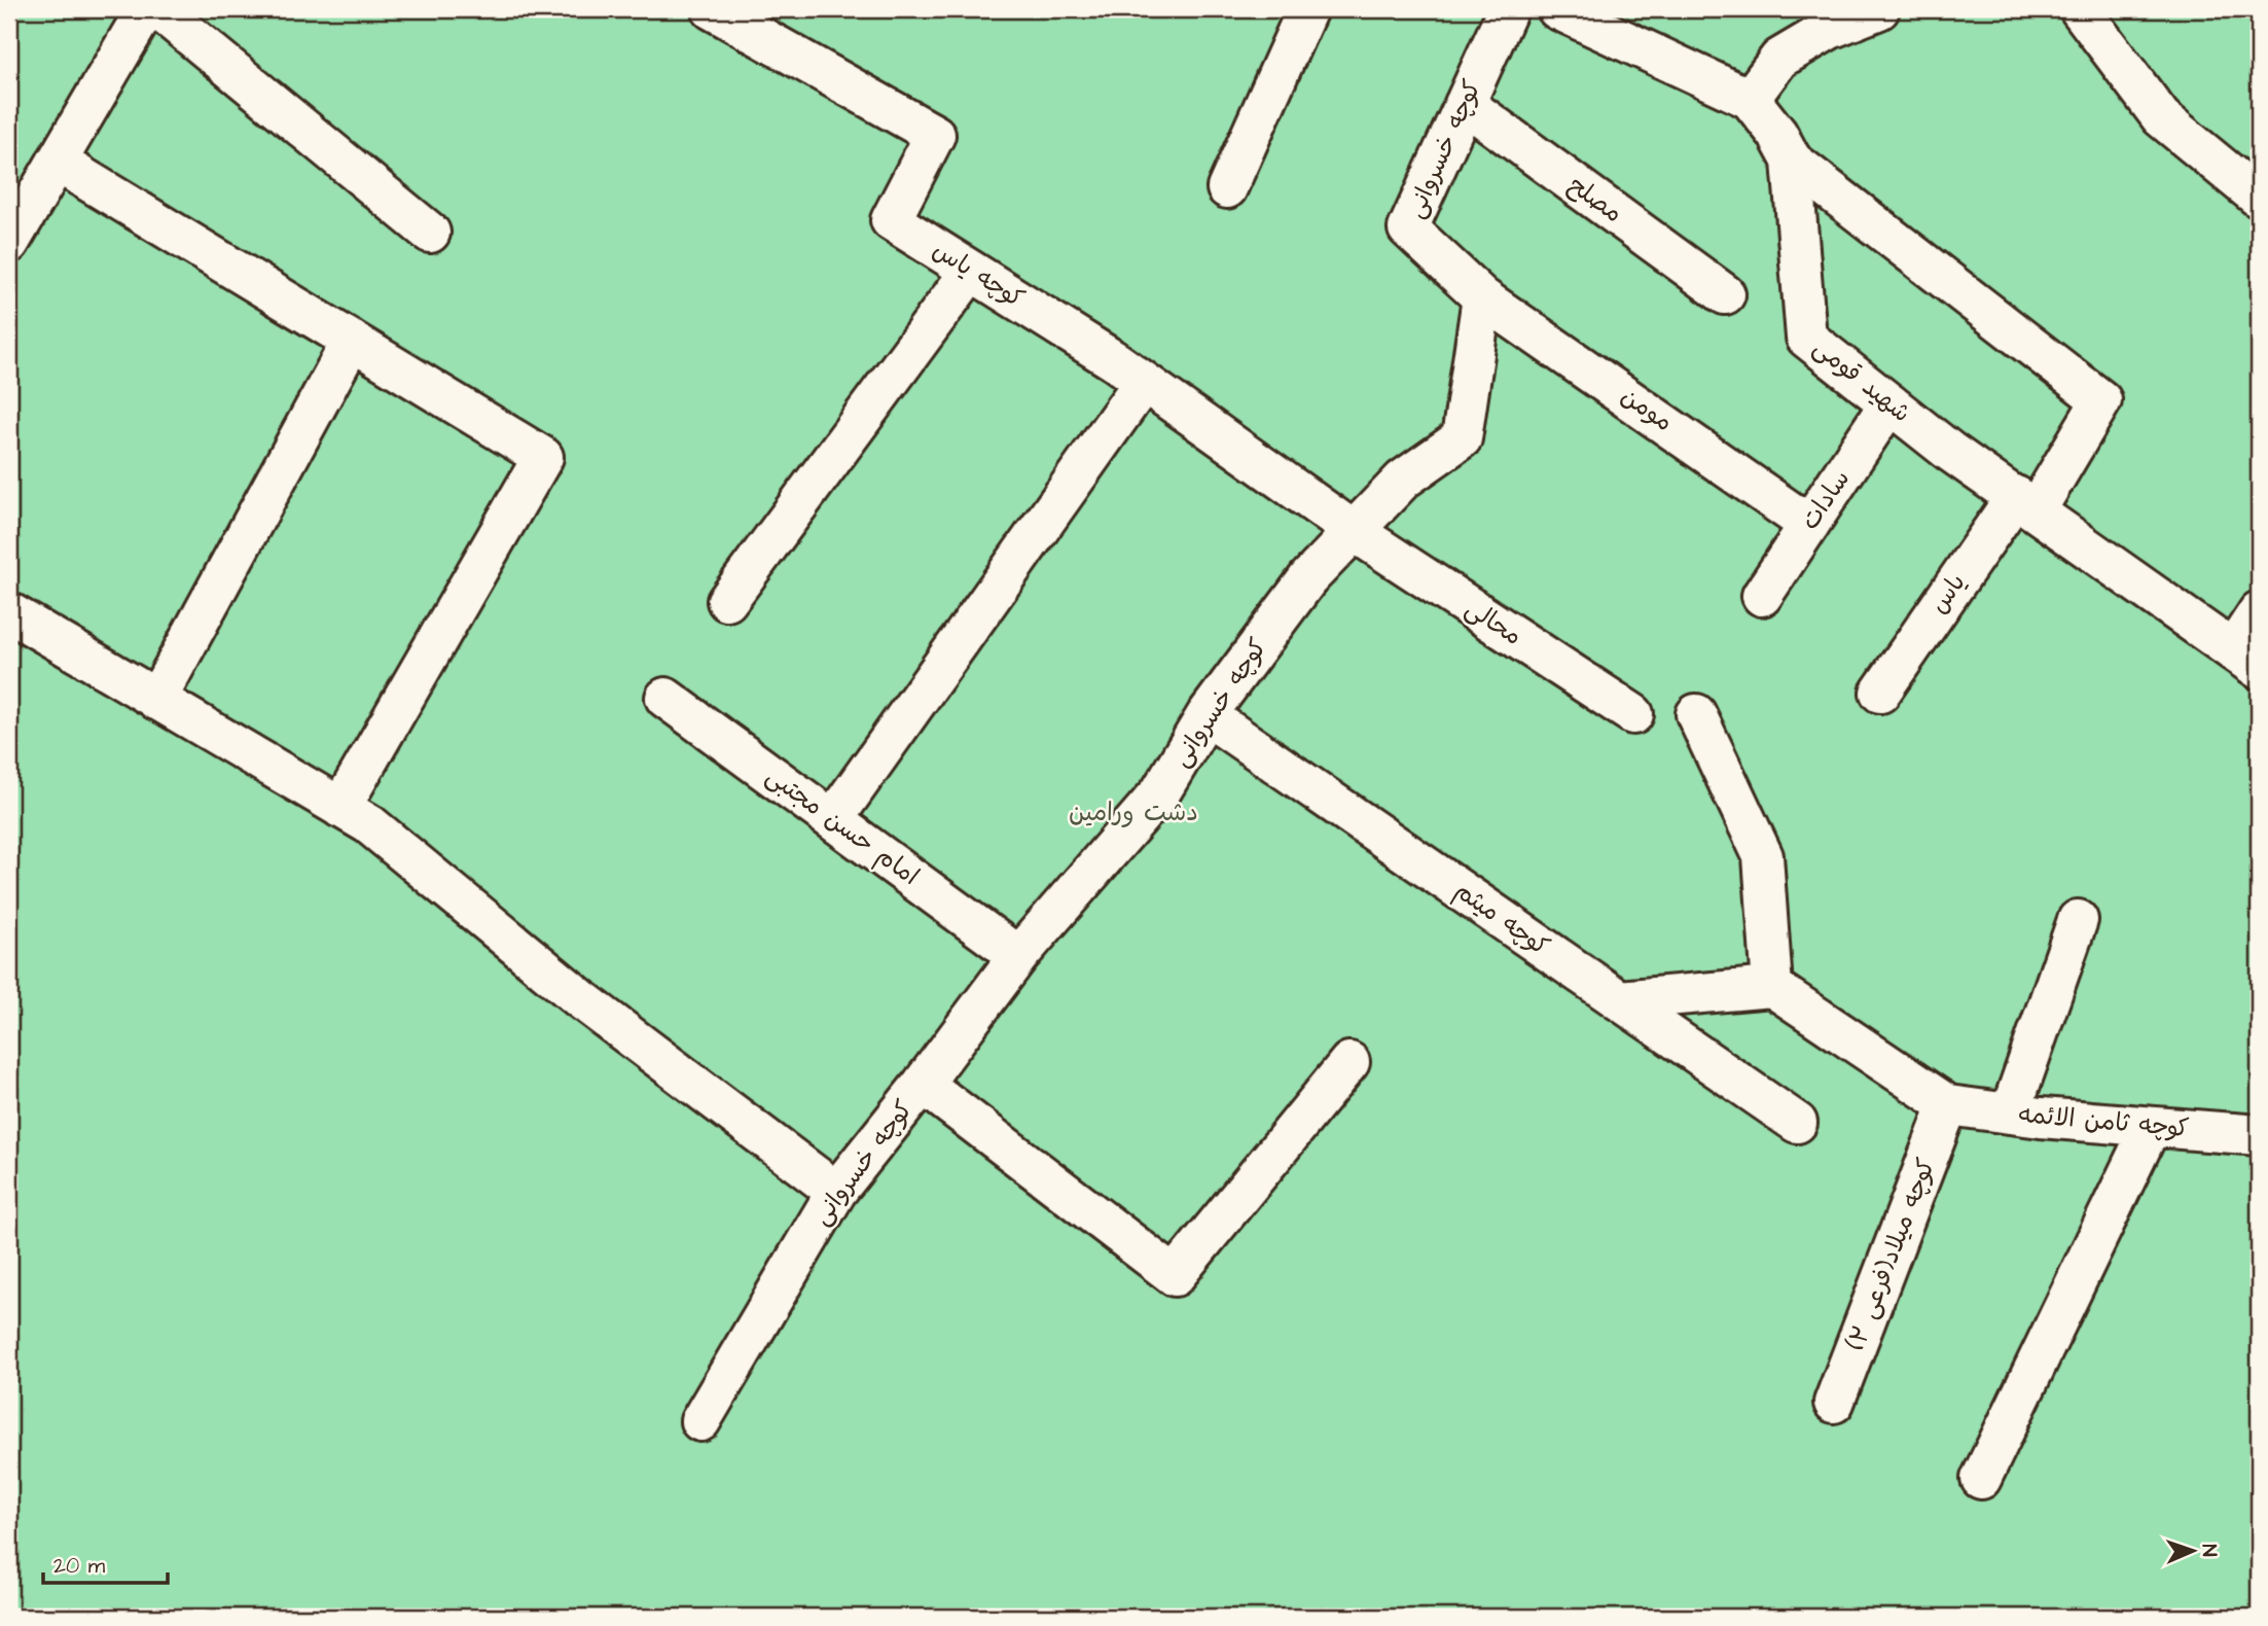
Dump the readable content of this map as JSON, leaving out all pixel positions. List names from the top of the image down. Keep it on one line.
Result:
{"streets":{"street":["کوچه خسروانی","مصلح","کوچه یاس","شهید قومی","مومن","سادات","یاس","محالی","امام حسن مجتبی","کوچه میثم","کوچه ثامن الائمه","کوچه میلاد(فرعی ۲)"]},"crossings":[["کوچه خسروانی","مصلح"],["کوچه خسروانی","کوچه یاس"],["کوچه خسروانی","مومن"],["کوچه خسروانی","محالی"],["کوچه خسروانی","امام حسن مجتبی"],["کوچه خسروانی","کوچه میثم"],["کوچه یاس","محالی"],["شهید قومی","سادات"],["شهید قومی","یاس"],["مومن","سادات"],["کوچه ثامن الائمه","کوچه میلاد(فرعی ۲)"]],"parks":["دشت ورامین"],"scale_bar":"20 m","north":"right"}
